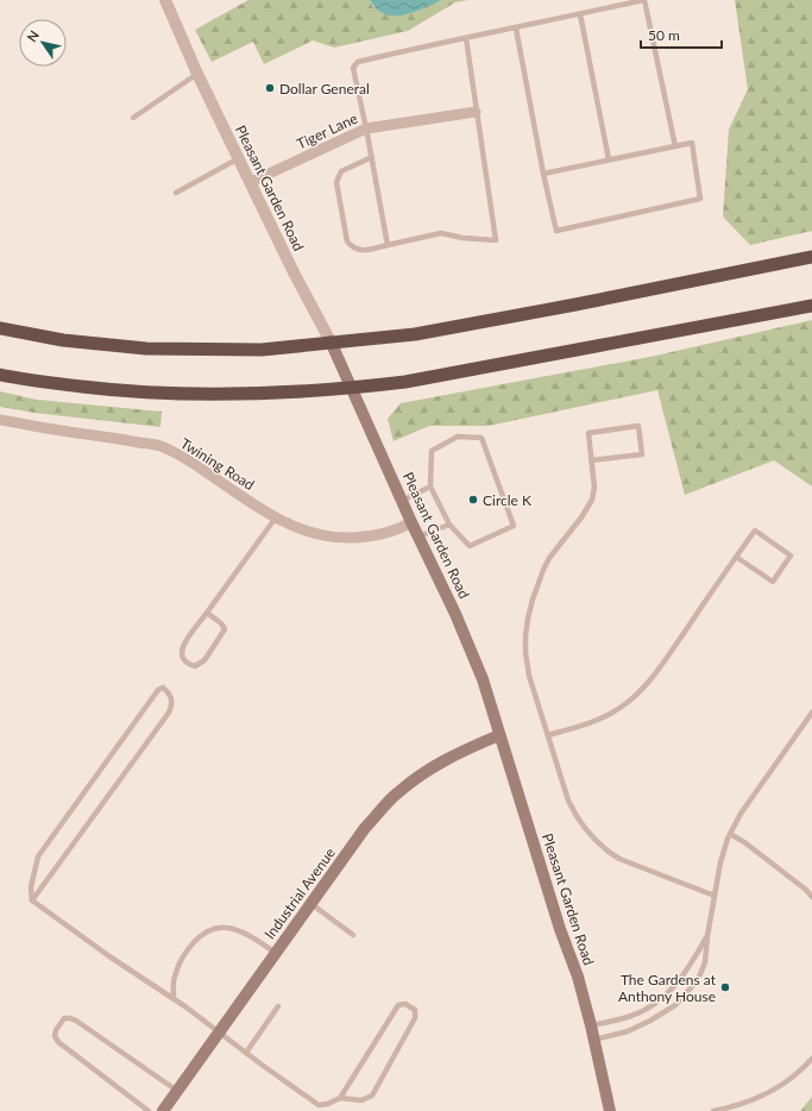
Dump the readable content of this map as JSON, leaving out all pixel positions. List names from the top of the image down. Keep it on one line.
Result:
{"streets":{"main road":["Pleasant Garden Road","Industrial Avenue"],"street":["Tiger Lane","Twining Road"]},"crossings":[["Tiger Lane","Pleasant Garden Road"],["Pleasant Garden Road","Twining Road"],["Pleasant Garden Road","Industrial Avenue"]],"places":["Dollar General","Circle K","The Gardens at Anthony House"],"scale_bar":"50 m","north":"top left"}
